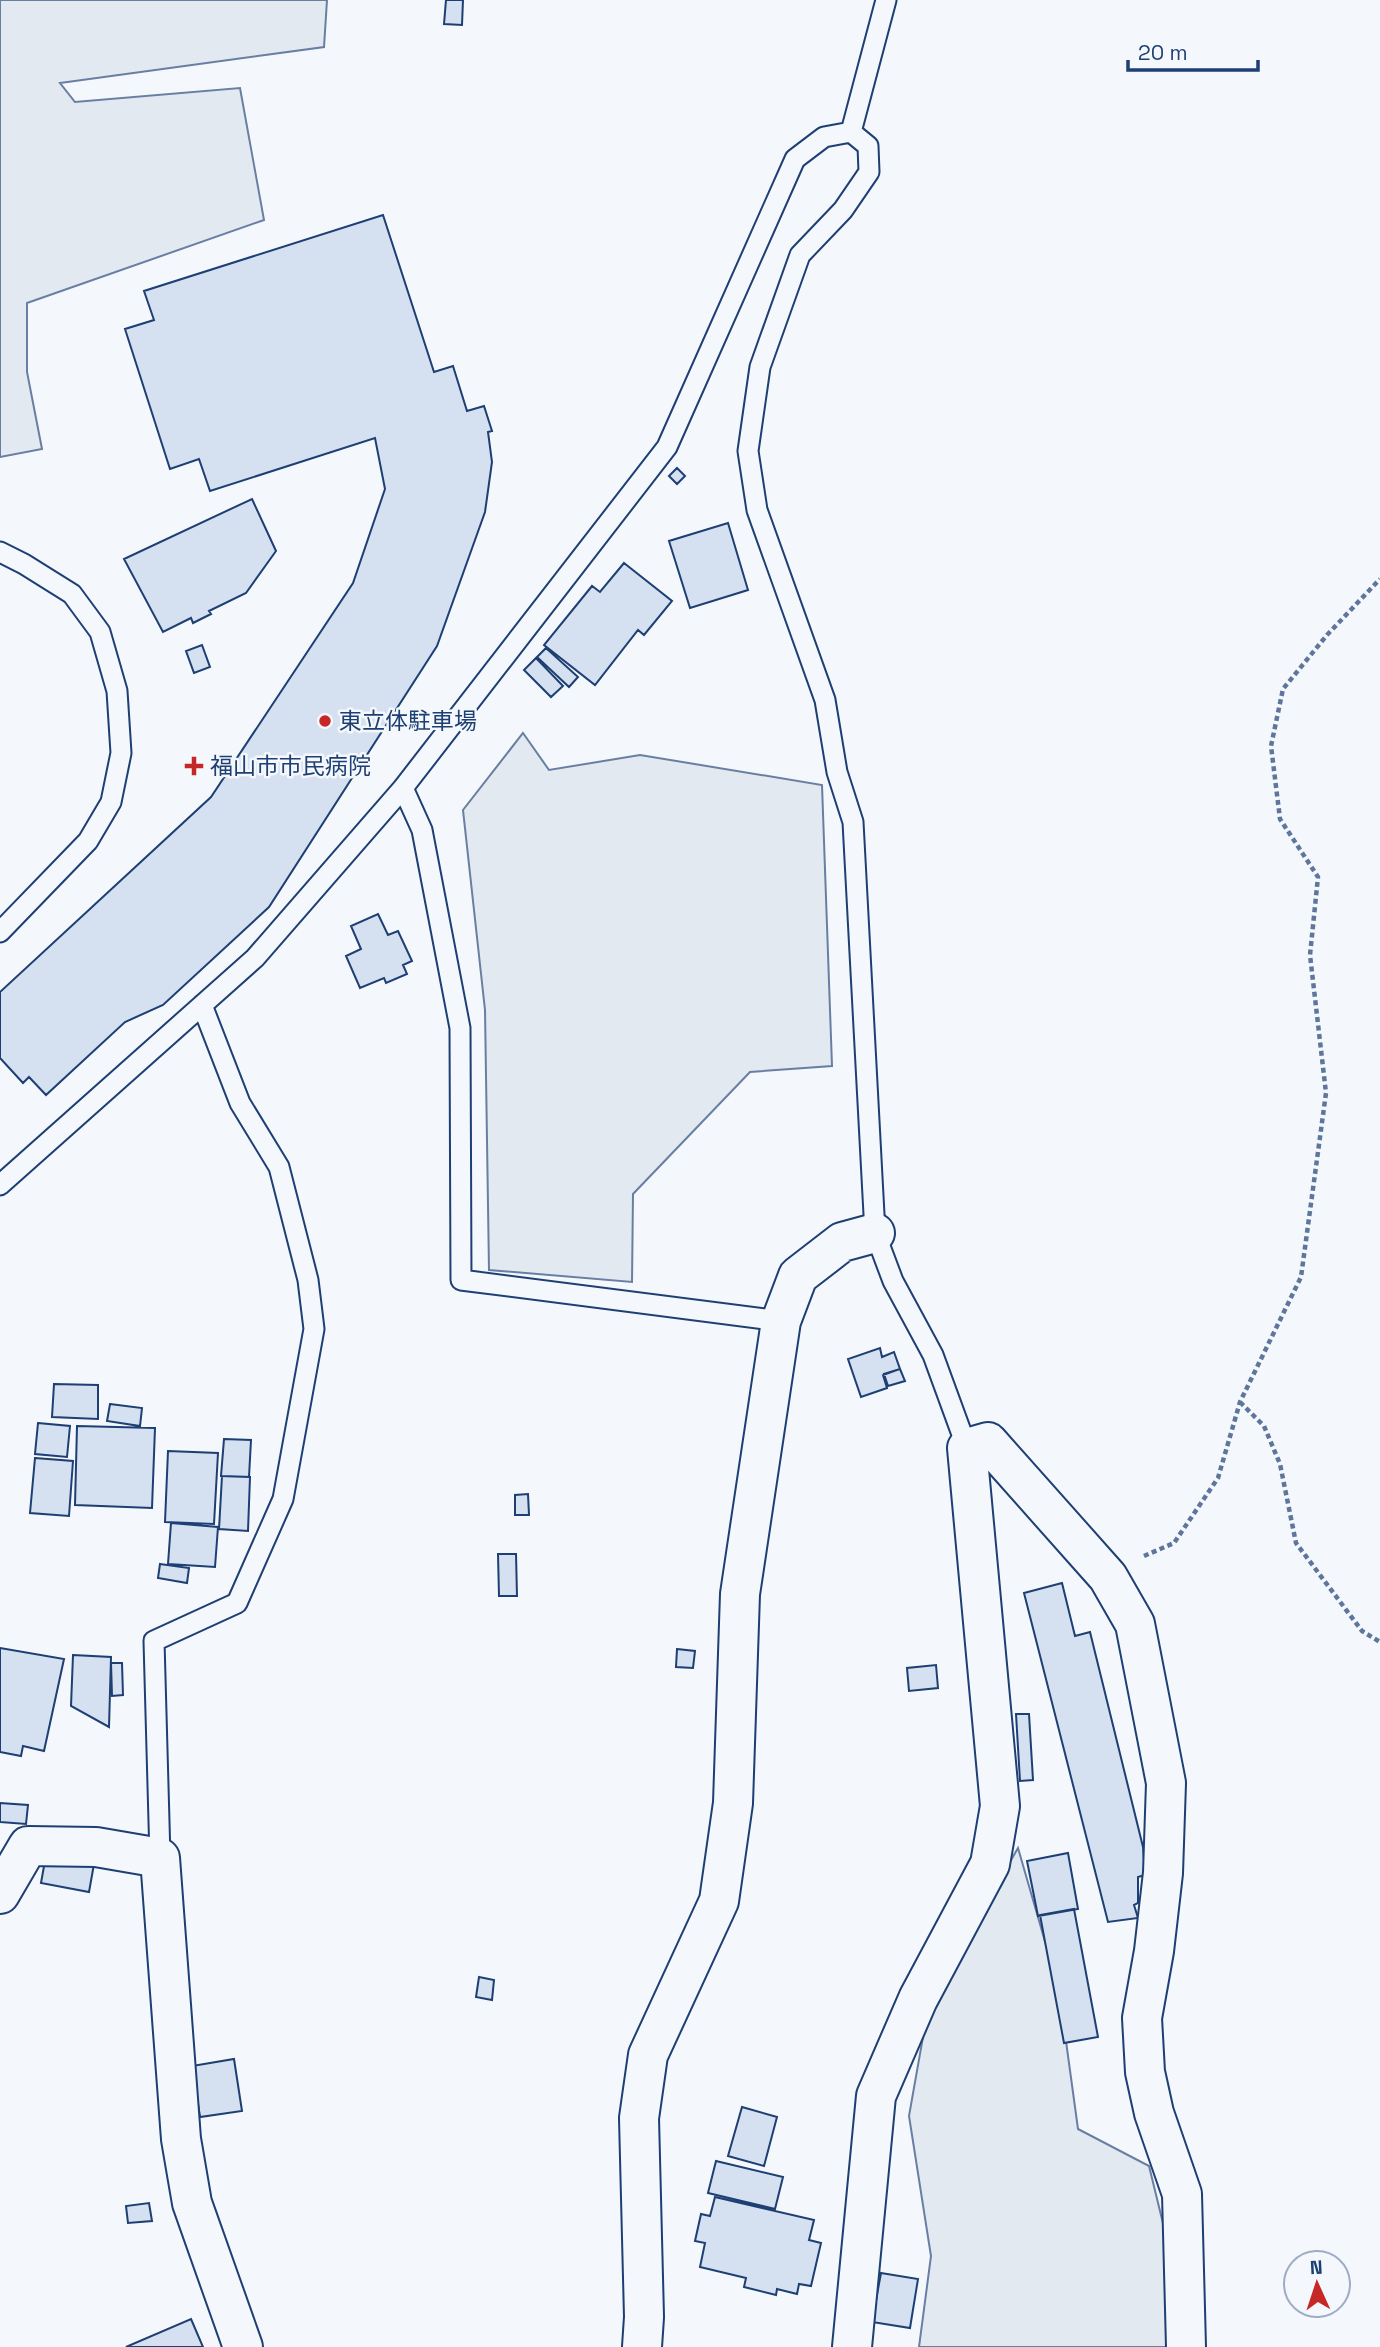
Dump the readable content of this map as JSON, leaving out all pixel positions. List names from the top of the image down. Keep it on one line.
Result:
{"places":{"other":["東立体駐車場"],"health":["福山市市民病院"]},"scale_bar":"20 m","north":"top"}
